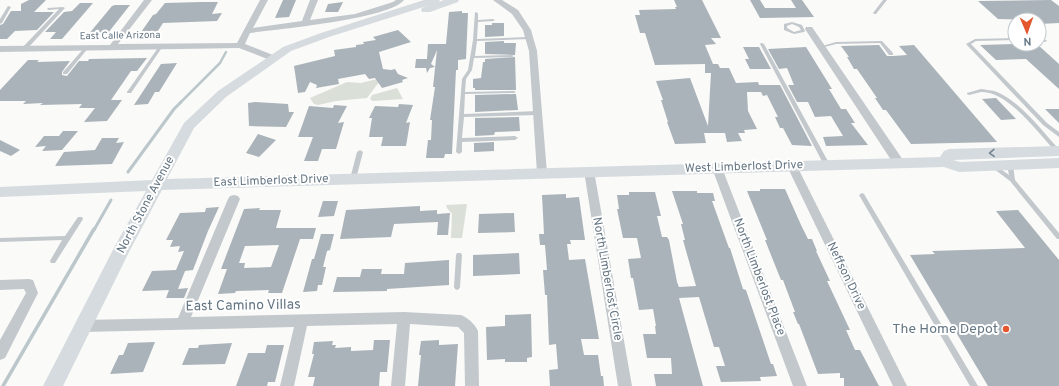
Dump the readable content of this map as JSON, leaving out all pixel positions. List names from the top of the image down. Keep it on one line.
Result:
{"streets":{"street":["East Calle Arizona","West Limberlost Drive","East Limberlost Drive","North Stone Avenue","Neffson Drive","North Limberlost Place","North Limberlost Circle","East Camino Villas"]},"crossings":[["West Limberlost Drive","East Limberlost Drive"],["West Limberlost Drive","Neffson Drive"],["West Limberlost Drive","North Limberlost Place"],["West Limberlost Drive","North Limberlost Circle"],["East Limberlost Drive","North Stone Avenue"],["North Stone Avenue","East Camino Villas"]],"places":["The Home Depot"],"north":"bottom"}
